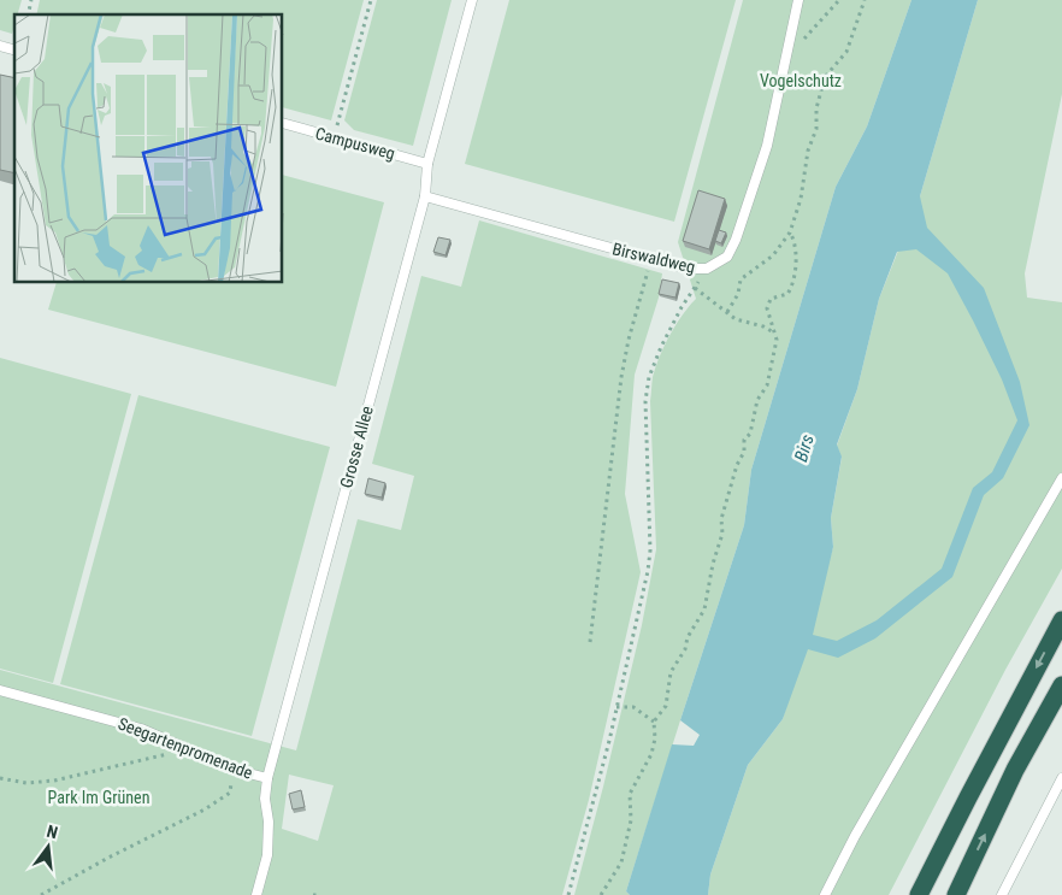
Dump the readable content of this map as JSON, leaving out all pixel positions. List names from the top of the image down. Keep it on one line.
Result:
{"streets":{"lane":["Campusweg","Birswaldweg","Grosse Allee","Seegartenpromenade"]},"crossings":[["Campusweg","Grosse Allee"],["Birswaldweg","Grosse Allee"],["Grosse Allee","Seegartenpromenade"]],"water":["Birs"],"parks":["Vogelschutz","Park Im Grünen"],"north":"top"}
